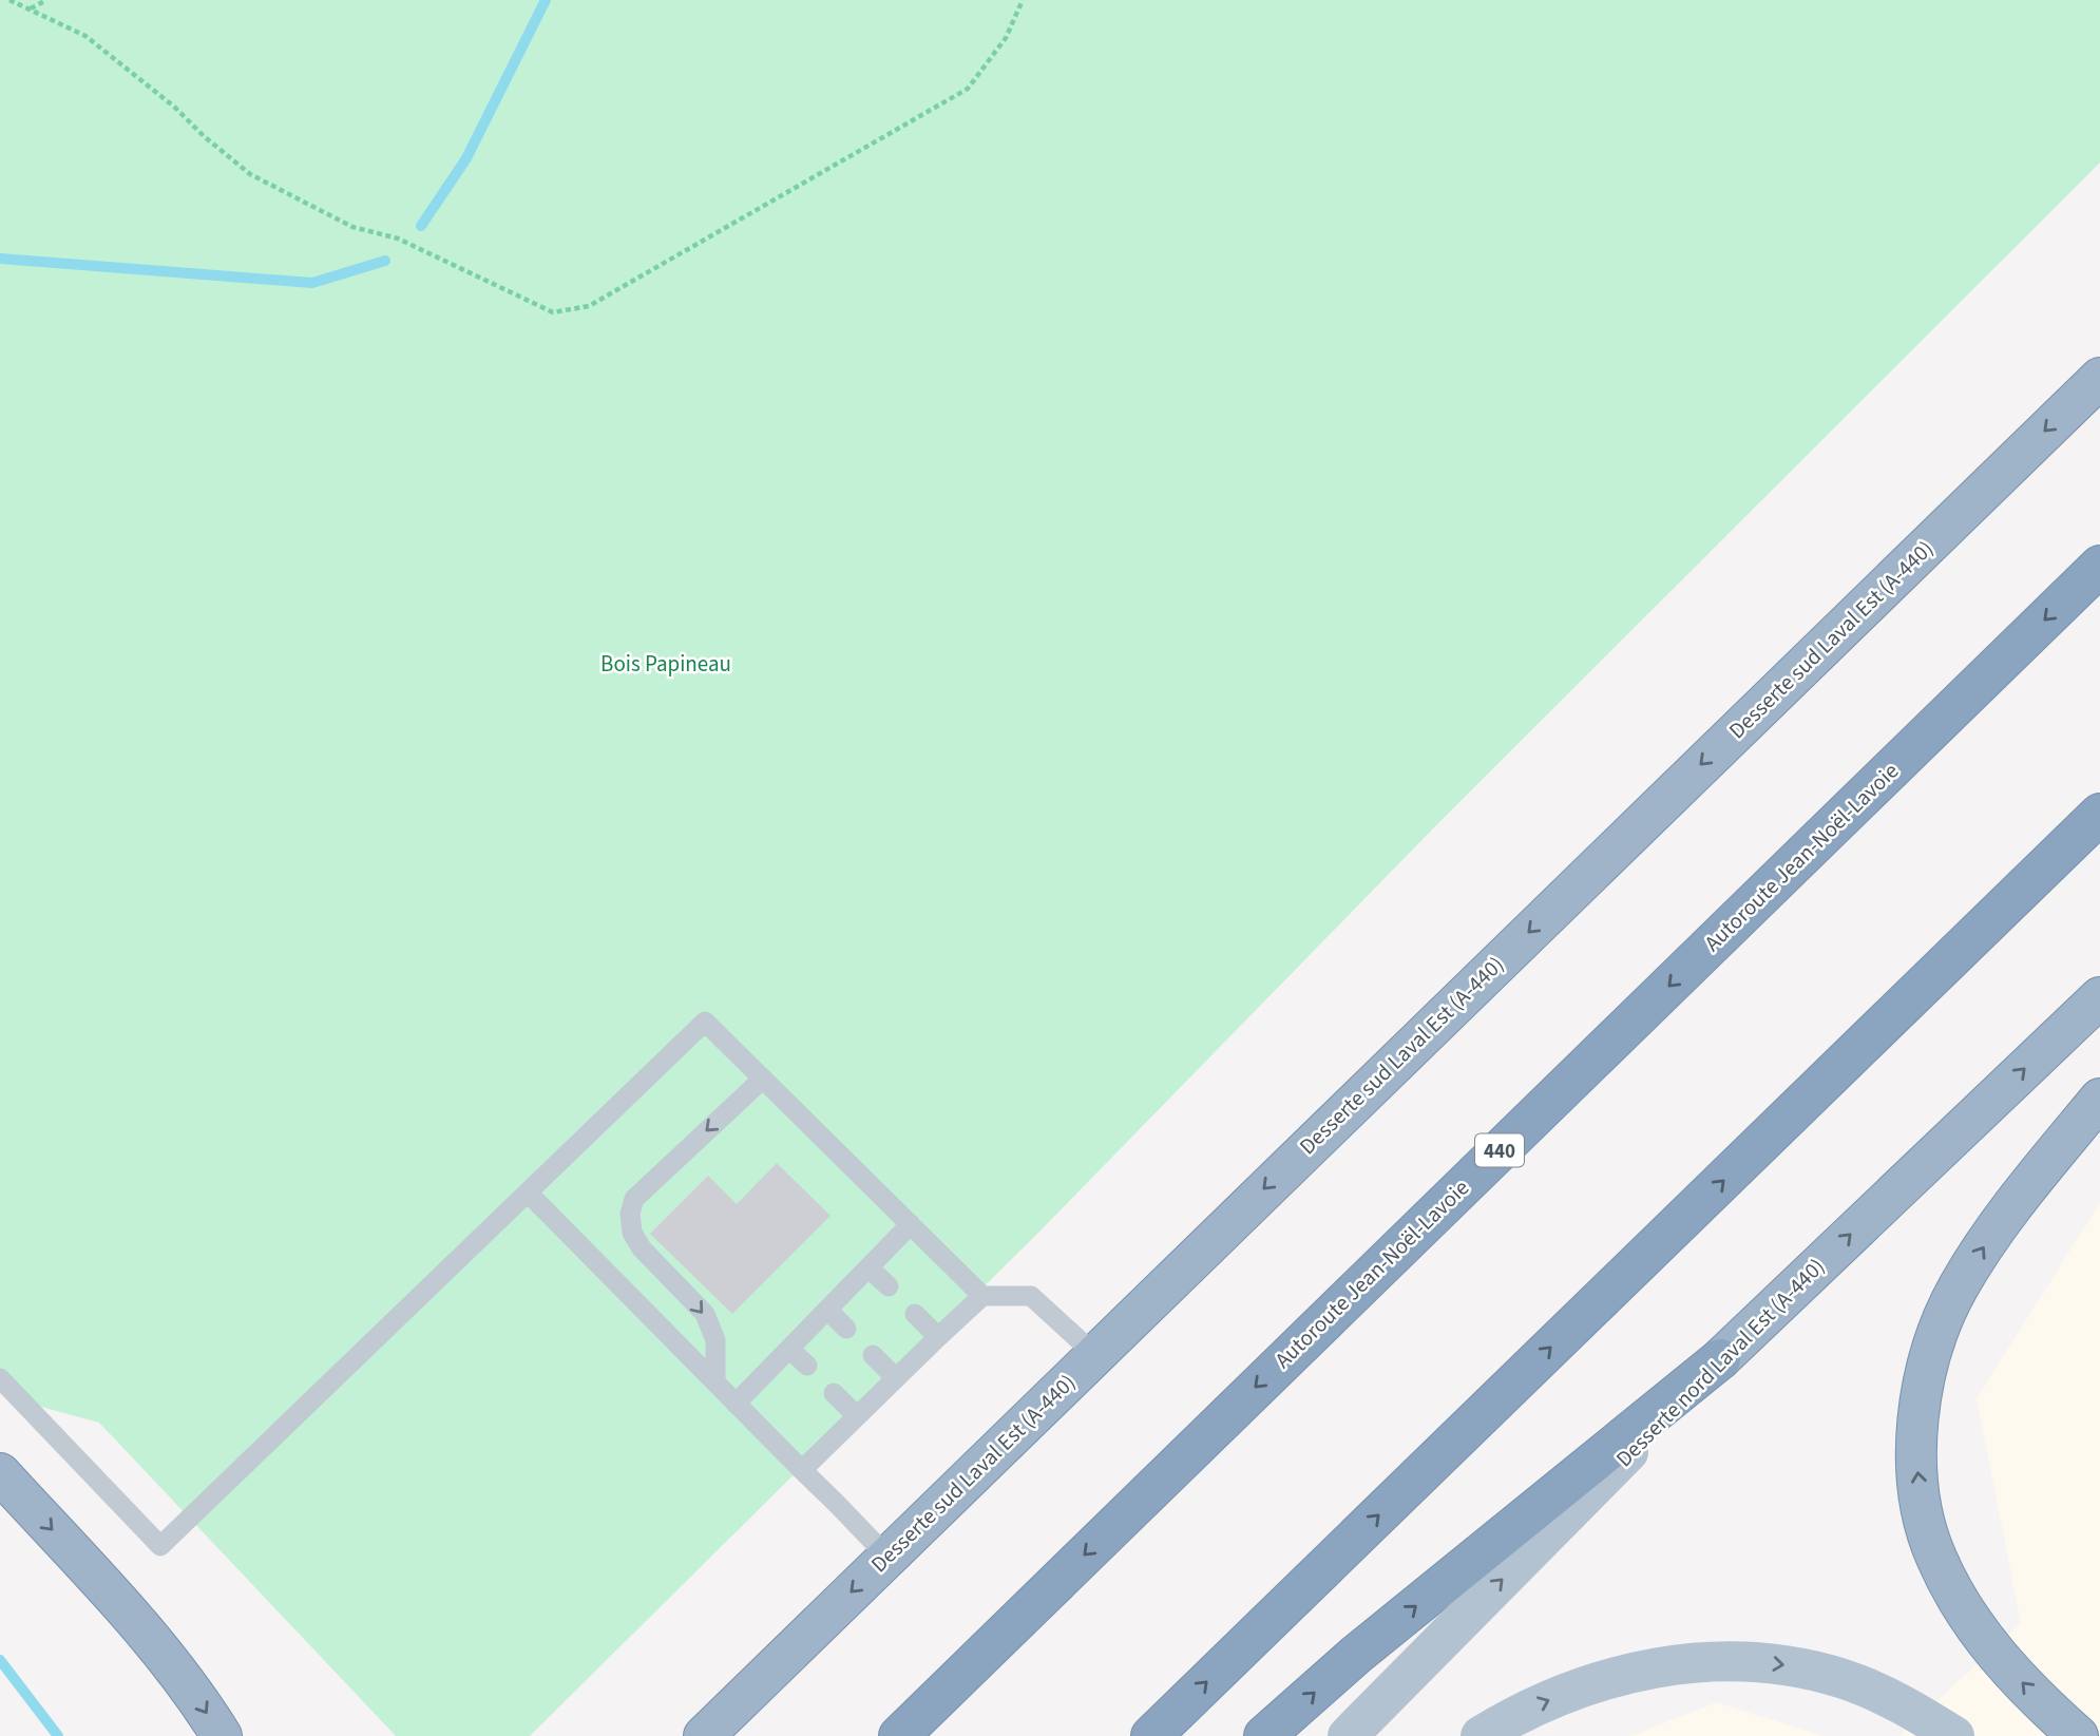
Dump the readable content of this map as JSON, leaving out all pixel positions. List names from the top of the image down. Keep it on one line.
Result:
{"streets":{"highway":["Desserte sud Laval Est (A-440)","Autoroute Jean-Noël-Lavoie","440","Desserte nord Laval Est (A-440)"]},"parks":["Bois Papineau"]}
